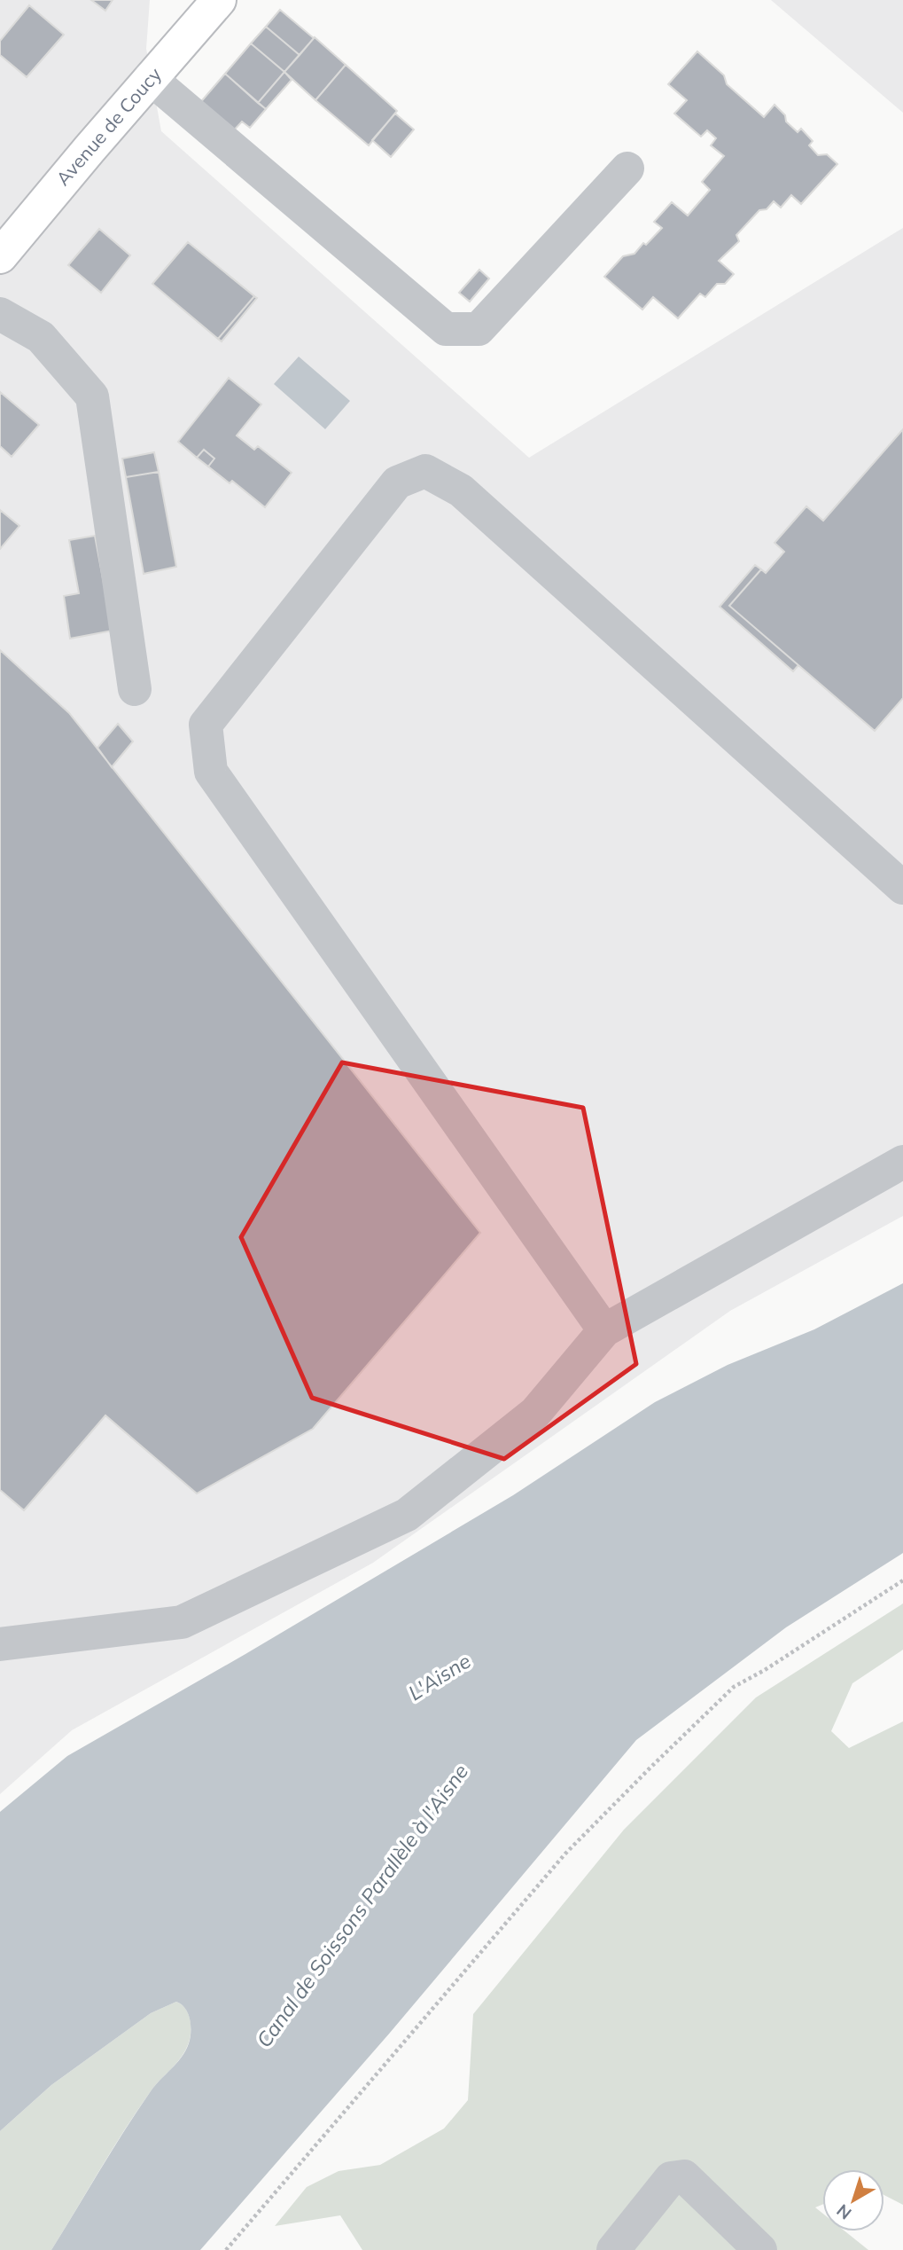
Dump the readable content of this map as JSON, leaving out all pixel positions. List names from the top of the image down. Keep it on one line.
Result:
{"streets":{"main road":["Avenue de Coucy"]},"water":["L'Aisne","Canal de Soissons Parallèle à l'Aisne"],"north":"bottom left"}
